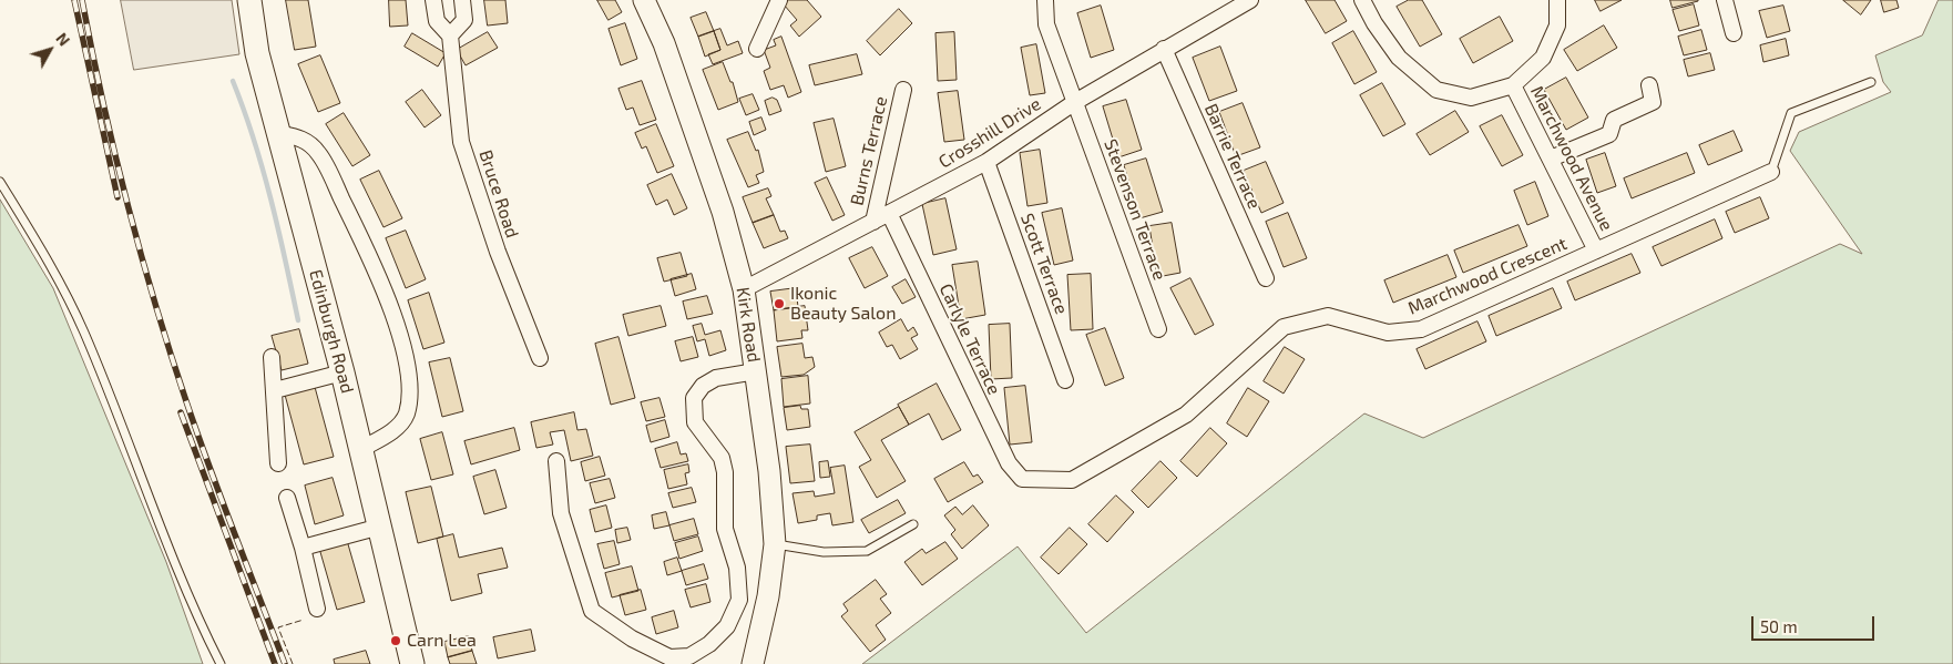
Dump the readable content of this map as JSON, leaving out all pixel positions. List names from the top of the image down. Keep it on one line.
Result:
{"streets":{"main road":["Kirk Road","Edinburgh Road"],"street":["Crosshill Drive","Burns Terrace","Barrie Terrace","Marchwood Avenue","Bruce Road","Stevenson Terrace","Scott Terrace","Marchwood Crescent","Carlyle Terrace"]},"crossings":[["Crosshill Drive","Burns Terrace"],["Crosshill Drive","Barrie Terrace"],["Crosshill Drive","Stevenson Terrace"],["Crosshill Drive","Scott Terrace"],["Crosshill Drive","Kirk Road"],["Crosshill Drive","Carlyle Terrace"],["Marchwood Avenue","Marchwood Crescent"],["Marchwood Crescent","Carlyle Terrace"]],"places":["Ikonic Beauty Salon","Carn Lea"],"scale_bar":"50 m","north":"top right"}
